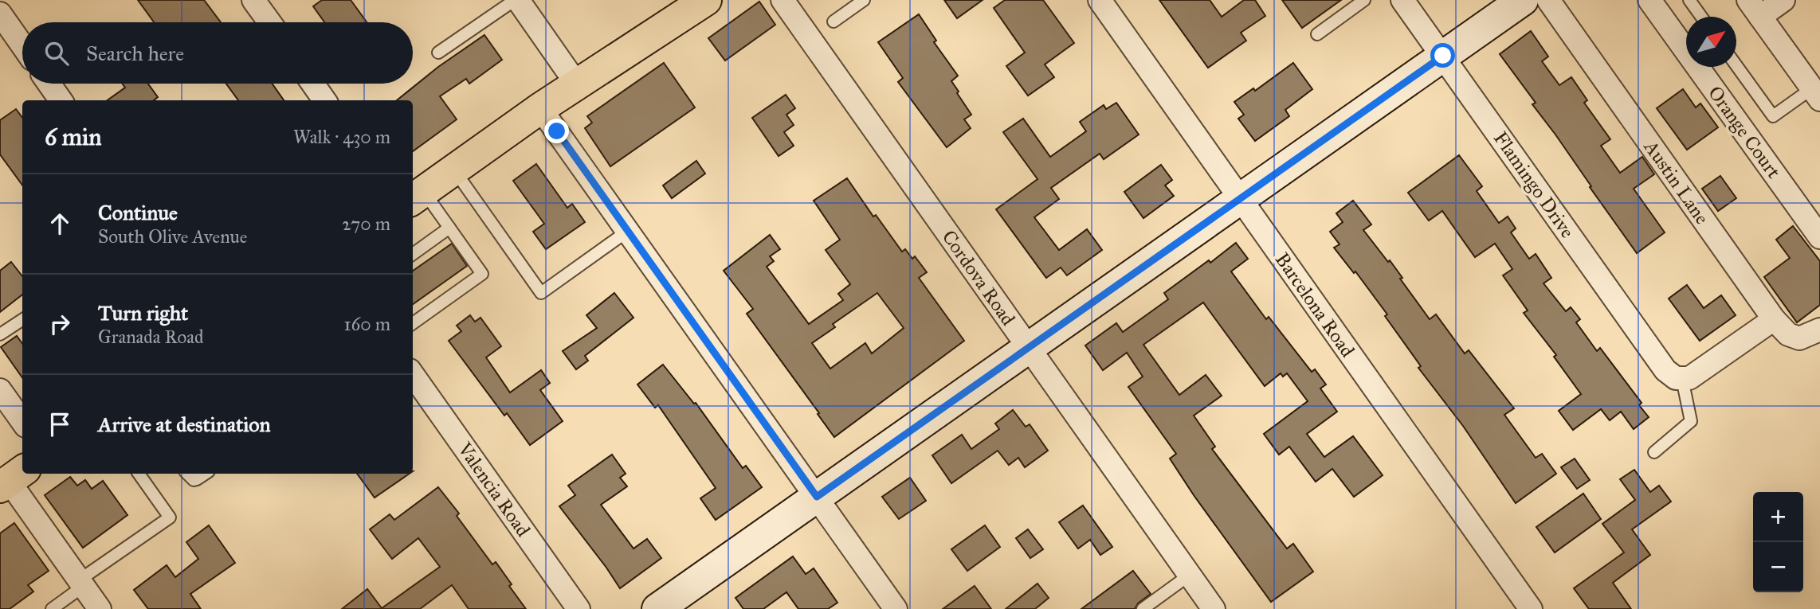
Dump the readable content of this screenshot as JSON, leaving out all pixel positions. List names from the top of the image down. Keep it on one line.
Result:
{"streets":{"street":["Orange Court","Austin Lane","Flamingo Drive","Cordova Road","Barcelona Road","Valencia Road"]},"north":"top right","page":{"search":"Search here","heading":["6 min","Walk · 430 m"],"list":[["Continue","South Olive Avenue","270 m"],["Turn right","Granada Road","160 m"],"Arrive at destination"],"map_buttons":["+","−"]}}
